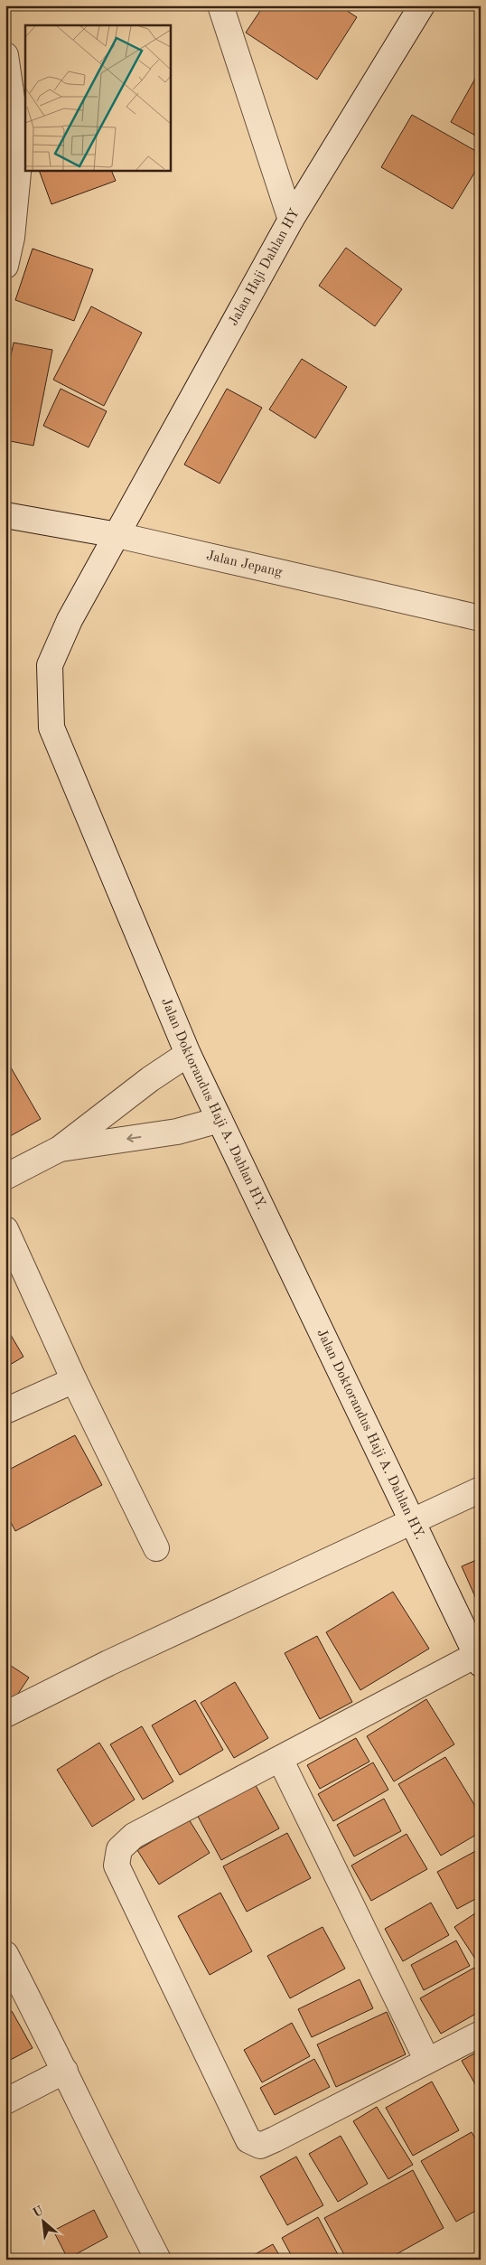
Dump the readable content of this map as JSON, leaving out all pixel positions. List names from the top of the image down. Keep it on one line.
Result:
{"streets":{"street":["Jalan Haji Dahlan HY","Jalan Jepang","Jalan Doktorandus Haji A. Dahlan HY."]},"crossings":[["Jalan Haji Dahlan HY","Jalan Jepang"],["Jalan Haji Dahlan HY","Jalan Doktorandus Haji A. Dahlan HY."],["Jalan Jepang","Jalan Doktorandus Haji A. Dahlan HY."]],"north":"top left"}
